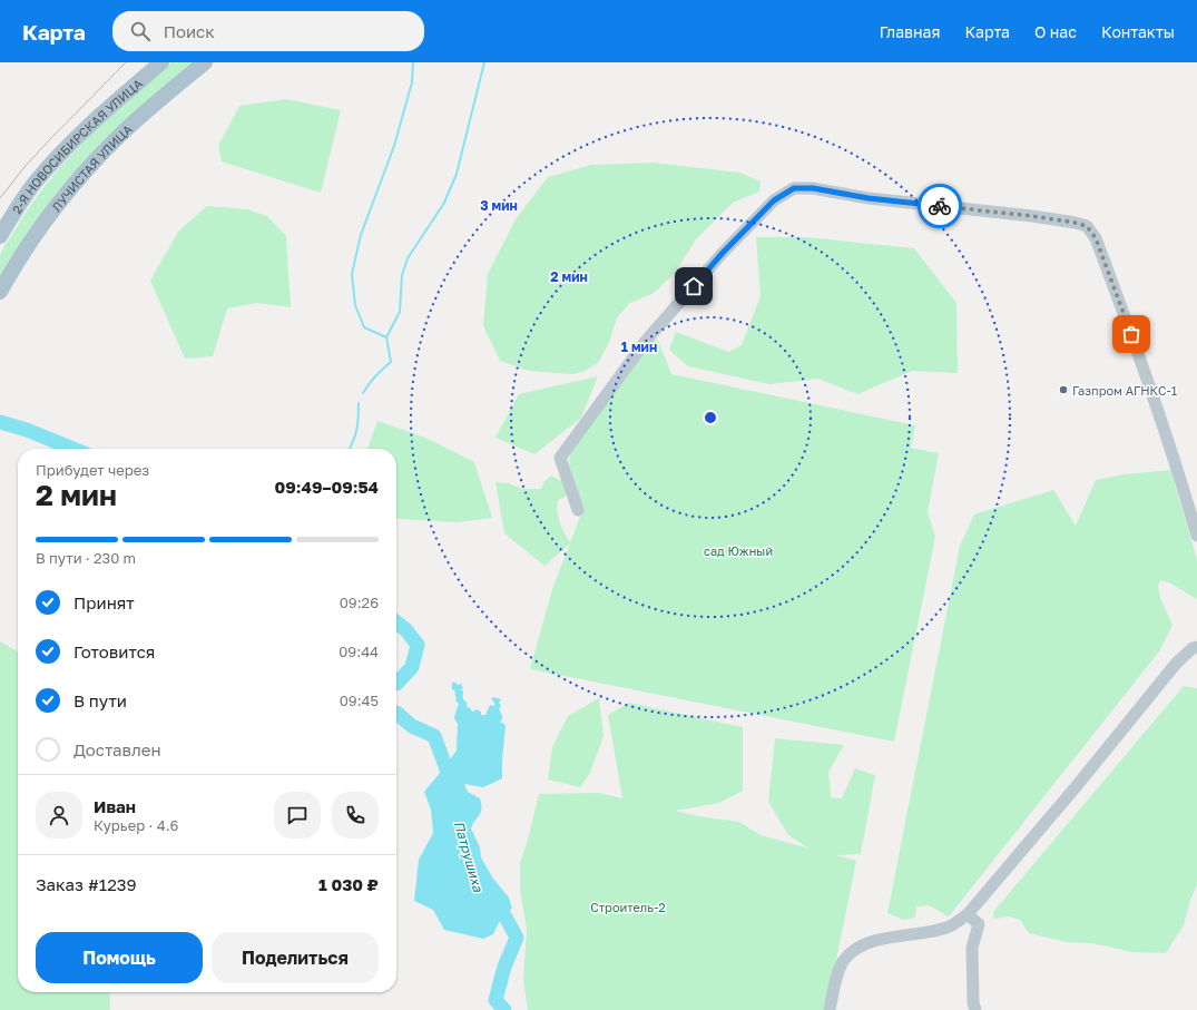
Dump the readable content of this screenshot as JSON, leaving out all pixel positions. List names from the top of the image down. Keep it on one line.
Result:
{"streets":{"main road":["2-Я НОВОСИБИРСКАЯ УЛИЦА","ЛУЧИСТАЯ УЛИЦА"]},"water":["Патрушиха"],"parks":["сад Южный","Строитель-2"],"places":["Газпром АГНКС-1"],"page":{"header":"Карта","search":"Поиск","nav":["Главная","Карта","О нас","Контакты"],"heading":["2 мин","Прибудет через","09:49–09:54"],"panel":["Иван","Курьер · 4.6","Заказ #1239","1 030 ₽"],"bar":"В пути · 230 m","list":[["Принят","09:26"],["Готовится","09:44"],["В пути","09:45"],"Доставлен"],"buttons":["Помощь","Поделиться"]},"rings":["3 мин","2 мин","1 мин"]}
